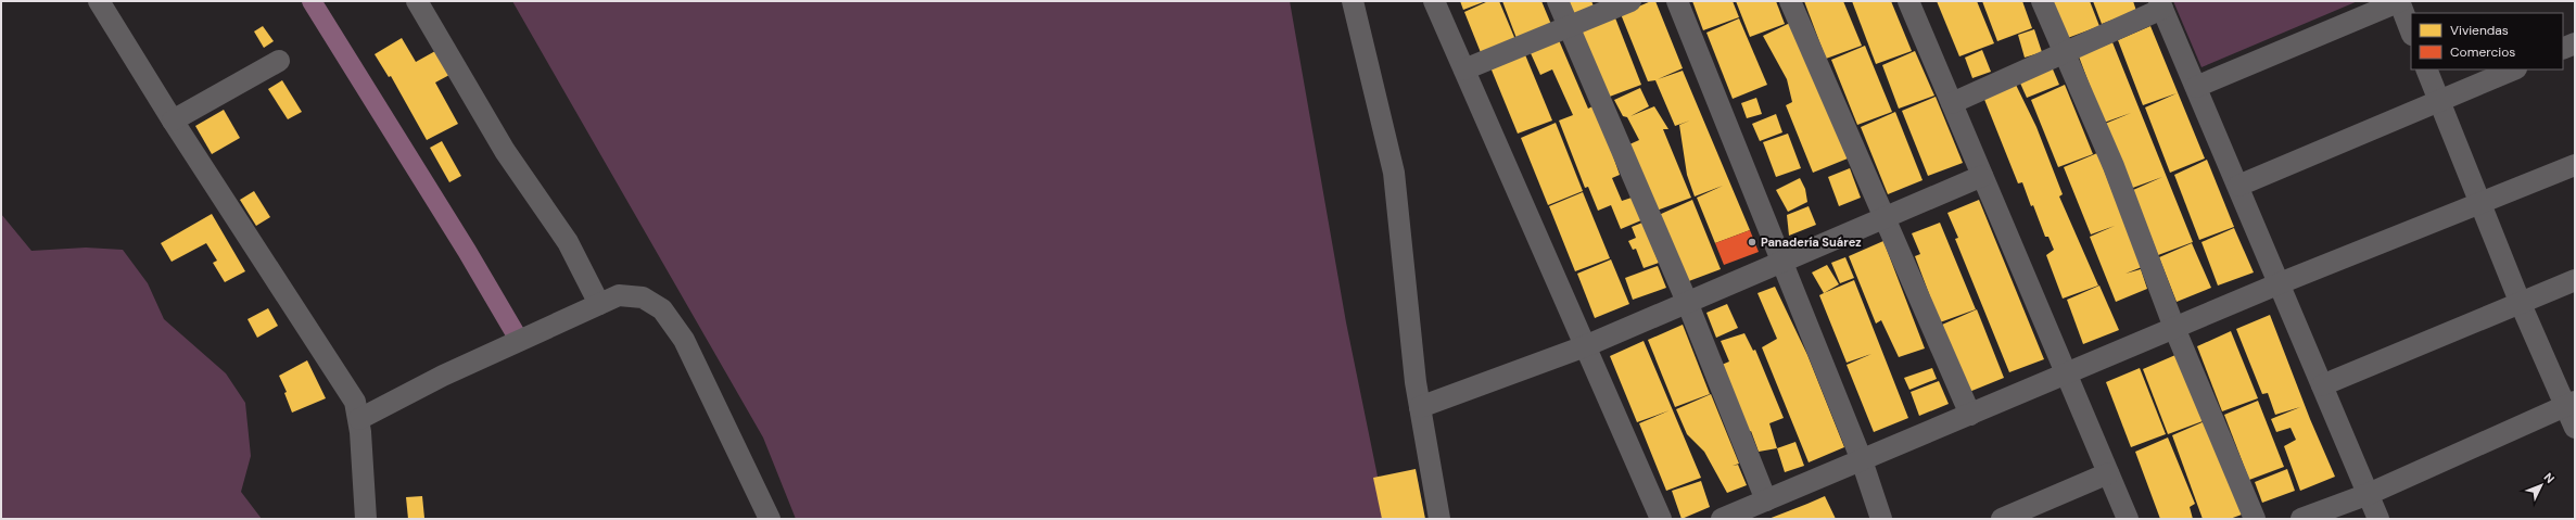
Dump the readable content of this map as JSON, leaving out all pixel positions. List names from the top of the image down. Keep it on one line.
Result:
{"places":["Panadería Suárez"],"legend":["Viviendas","Comercios"],"north":"top right"}
